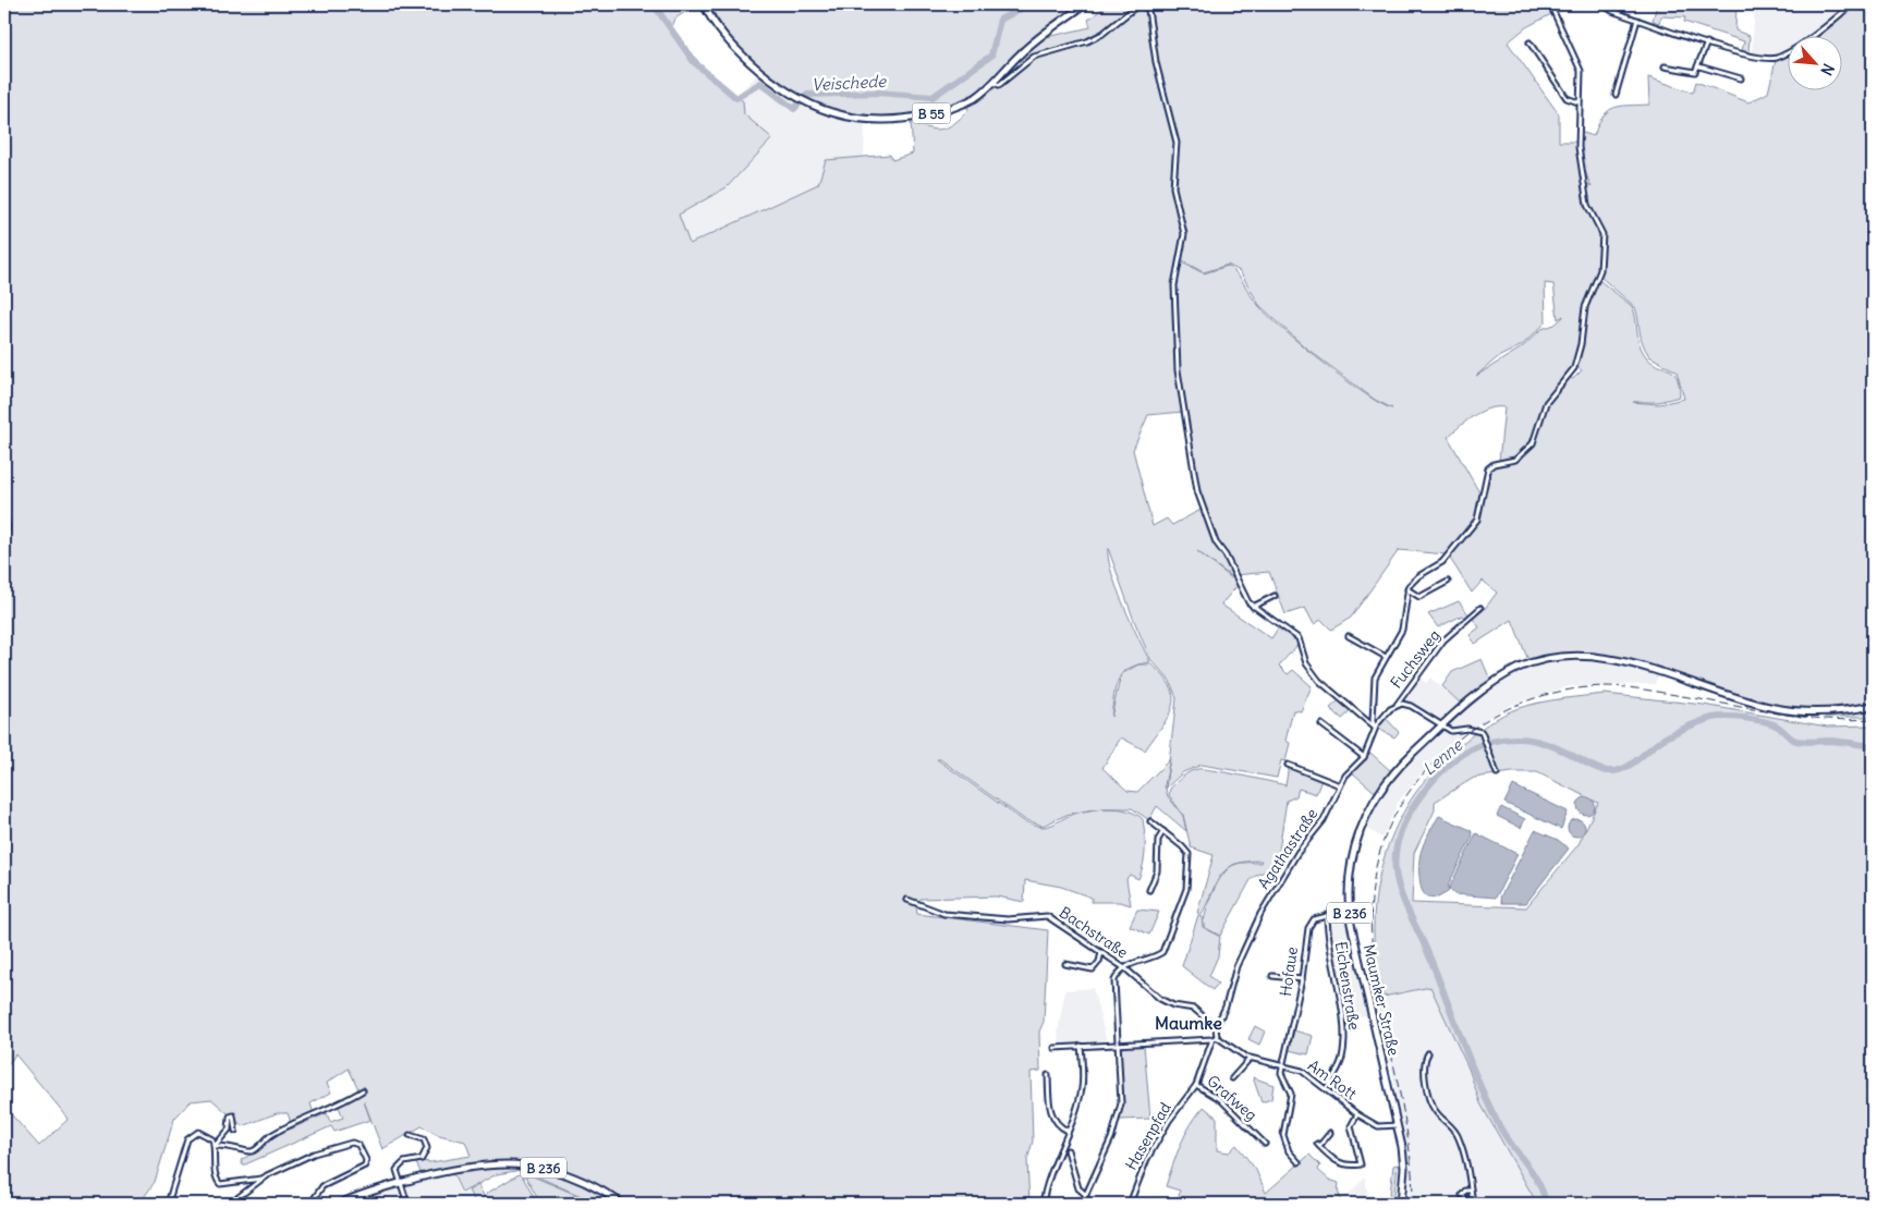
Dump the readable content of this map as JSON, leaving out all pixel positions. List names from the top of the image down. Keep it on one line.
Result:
{"streets":{"main road":["B 55","B 236","Maumker Straße"],"street":["Fuchsweg","Agathastraße","Bachstraße","Hofaue","Eichenstraße","Am Rott","Grafweg","Hasenpfad"]},"crossings":[["Fuchsweg","Agathastraße"],["Agathastraße","Bachstraße"],["Hofaue","Eichenstraße"],["Hofaue","Maumker Straße"],["Hofaue","Am Rott"],["Eichenstraße","Am Rott"],["Maumker Straße","Am Rott"],["Am Rott","Grafweg"],["Grafweg","Hasenpfad"]],"districts":["Maumke"],"water":["Veischede","Lenne"],"north":"bottom right"}
